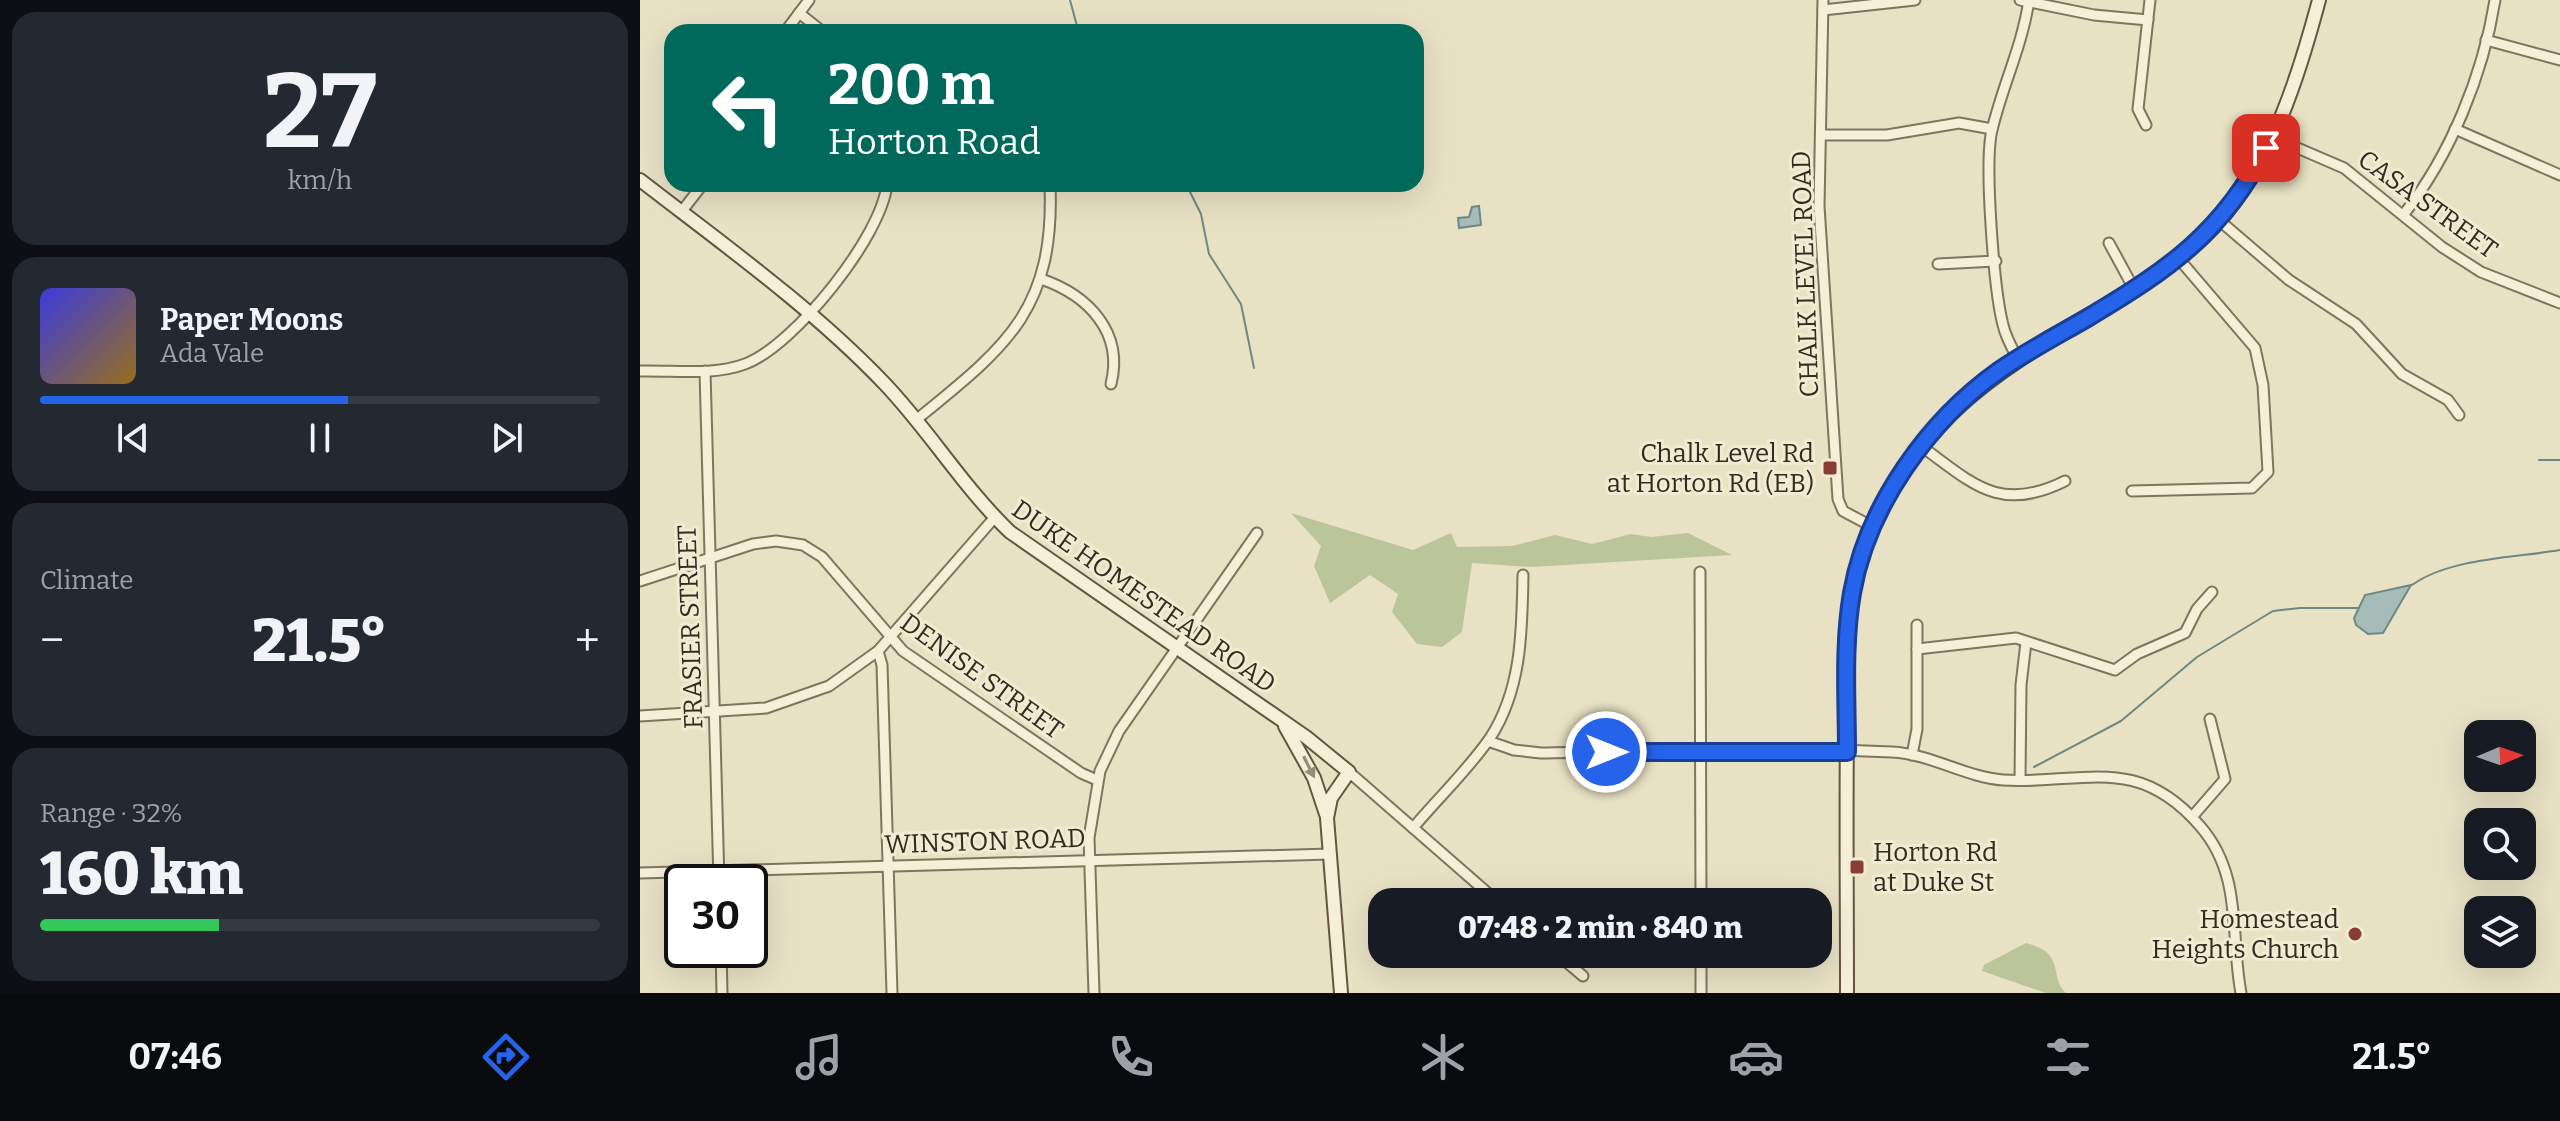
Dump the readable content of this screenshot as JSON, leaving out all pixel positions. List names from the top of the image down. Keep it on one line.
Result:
{"streets":{"street":["CASA STREET","CHALK LEVEL ROAD","DUKE HOMESTEAD ROAD","FRASIER STREET","DENISE STREET","WINSTON ROAD"]},"crossings":[["FRASIER STREET","DENISE STREET"]],"places":{"transit":["Chalk Level Rd at Horton Rd (EB)","Horton Rd at Duke St"],"other":["Homestead Heights Church"]},"north":"right","page":{"tile":[["27","km/h"],"Climate",["Range · 32%","160 km"]],"turn":["200 m","Horton Road"],"song":["Paper Moons","Ada Vale"],"heat":["−","21.5°","+"],"limit":"30","trip":"07:48 · 2 min · 840 m","tabs":["07:46","21.5°"]}}
